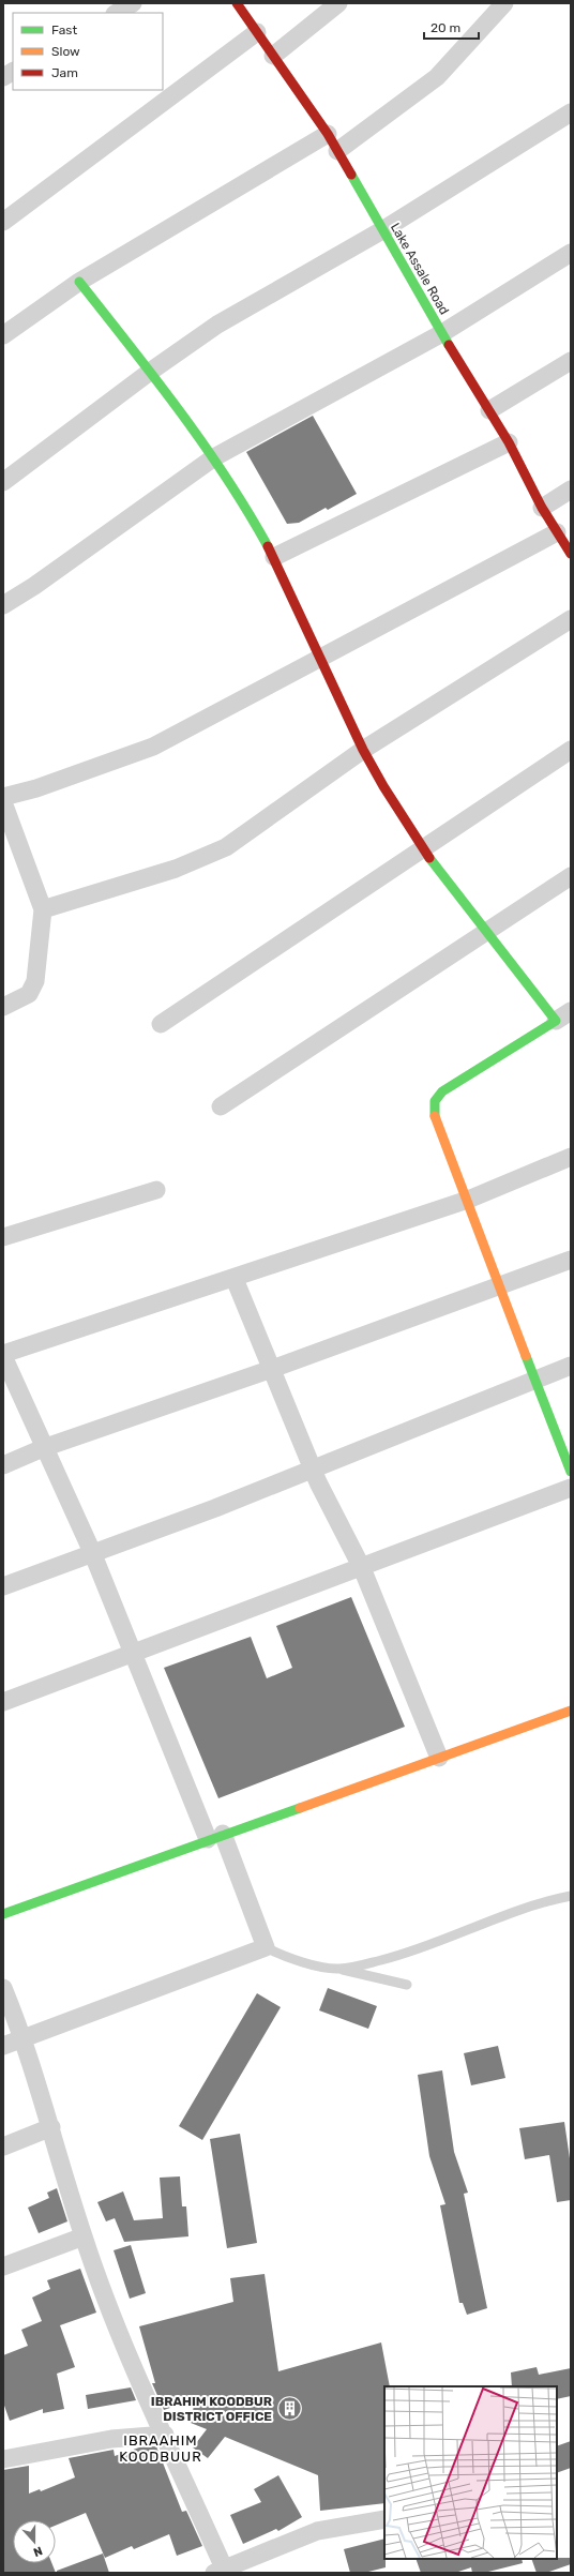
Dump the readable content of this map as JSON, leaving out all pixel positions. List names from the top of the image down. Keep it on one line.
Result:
{"streets":{"street":["Lake Assale Road"]},"districts":["IBRAAHIM KOODBUUR"],"places":{"building":["IBRAHIM KOODBUR DISTRICT OFFICE"]},"legend":["Fast","Slow","Jam"],"scale_bar":"20 m","north":"bottom"}
